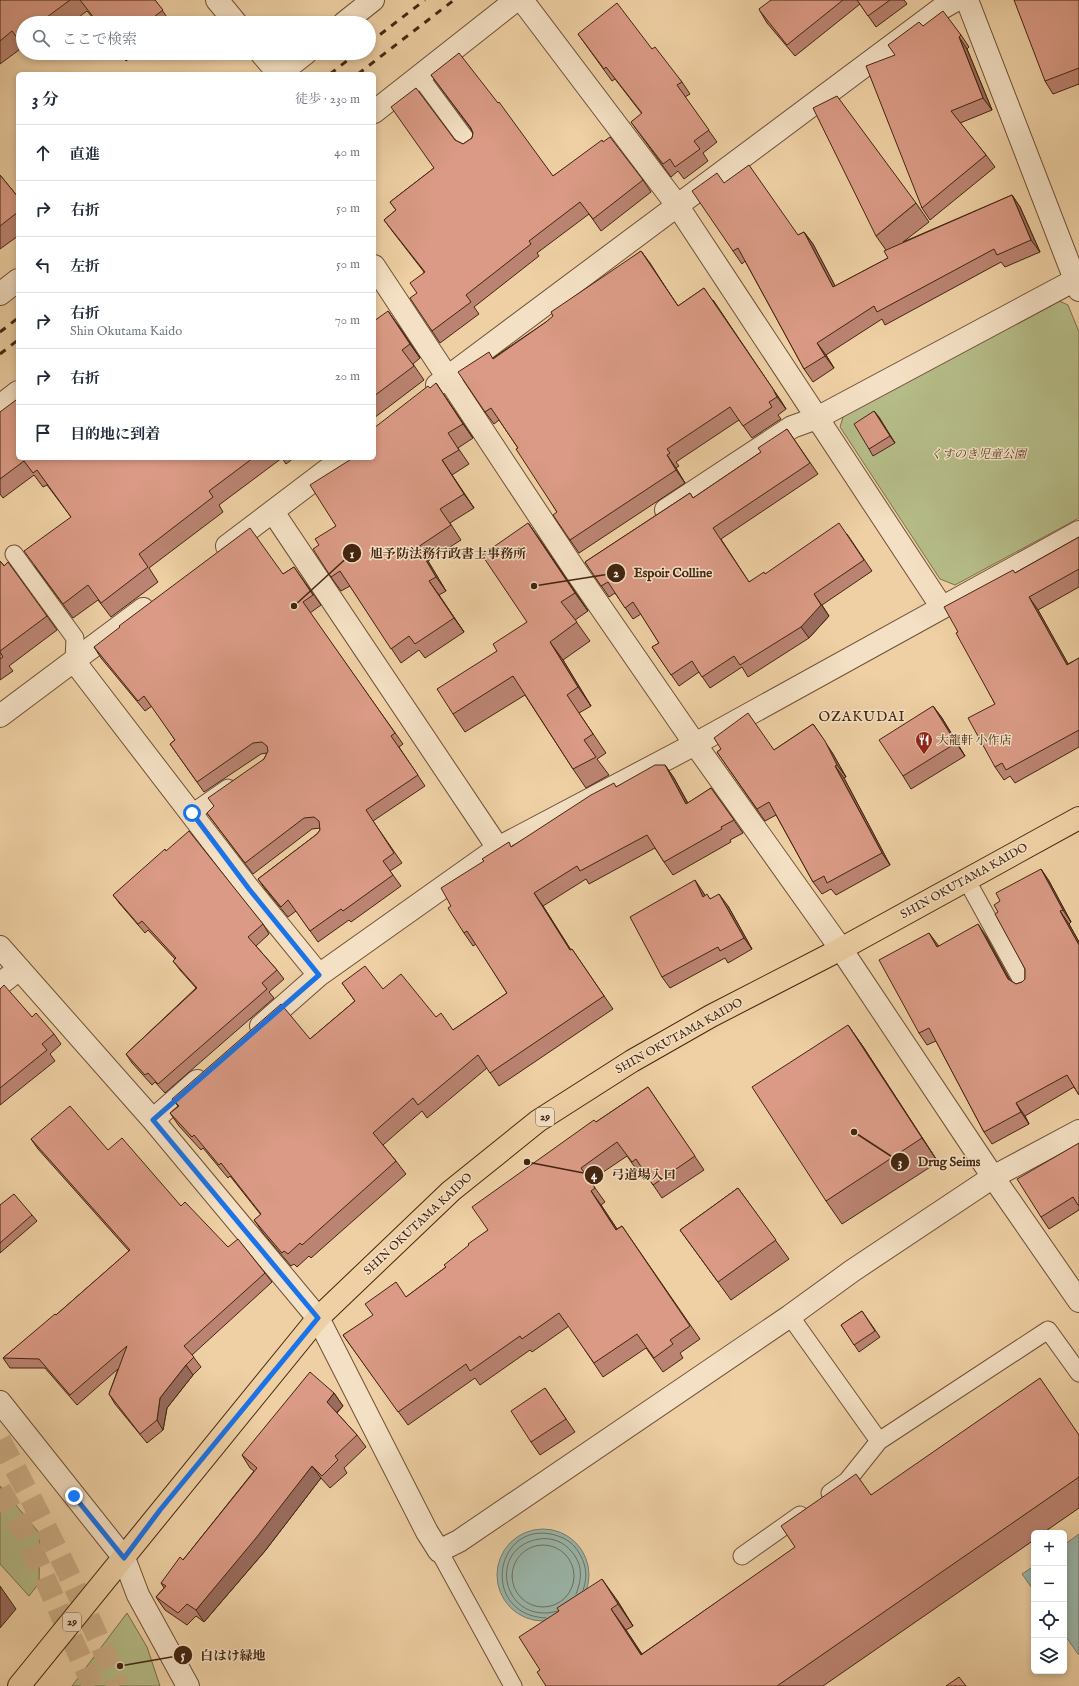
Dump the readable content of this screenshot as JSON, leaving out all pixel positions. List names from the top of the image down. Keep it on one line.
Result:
{"streets":{"main road":["SHIN OKUTAMA KAIDO","29"]},"districts":["OZAKUDAI"],"parks":["くすのき児童公園"],"places":{"other":["Espoir Colline","旭予防法務行政書士事務所","Drug Seims","弓道場入口","白はけ緑地"],"restaurant":["大龍軒 小作店"]},"page":{"search":"ここで検索","heading":["3 分","徒歩 · 230 m"],"list":[["直進","40 m"],["右折","50 m"],["左折","50 m"],["右折","Shin Okutama Kaido","70 m"],["右折","20 m"],"目的地に到着"],"map_buttons":["+","−"]}}
